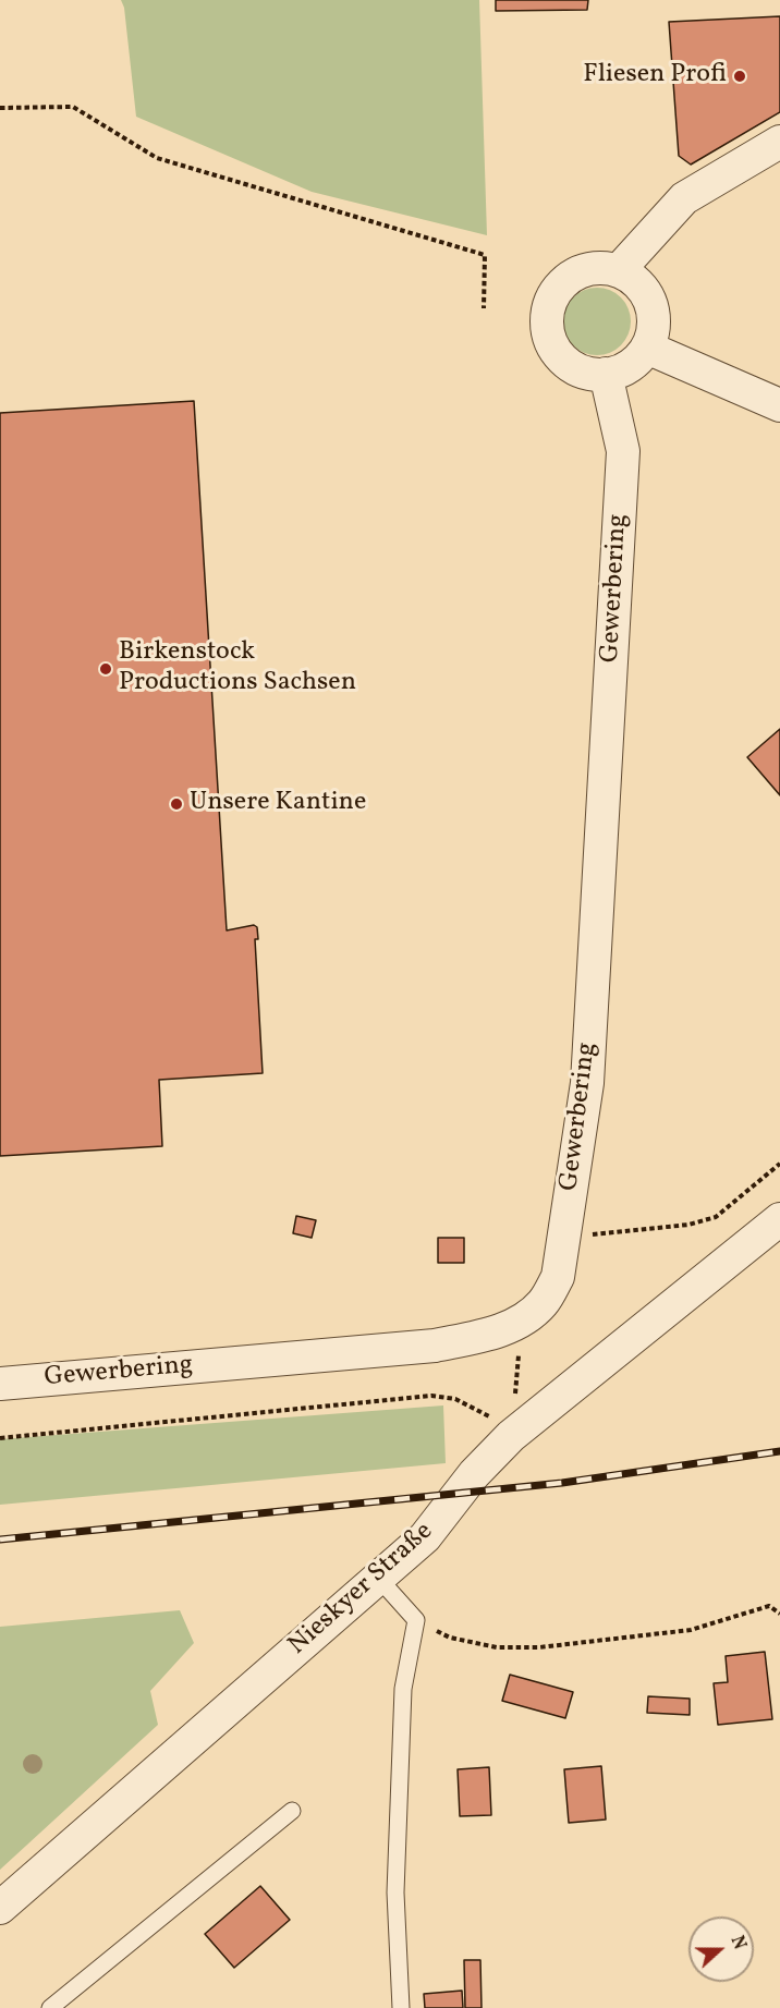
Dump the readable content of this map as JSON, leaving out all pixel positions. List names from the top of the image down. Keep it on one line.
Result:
{"streets":{"street":["Gewerbering","Nieskyer Straße"]},"places":["Fliesen Profi","Birkenstock Productions Sachsen","Unsere Kantine"],"north":"right"}
